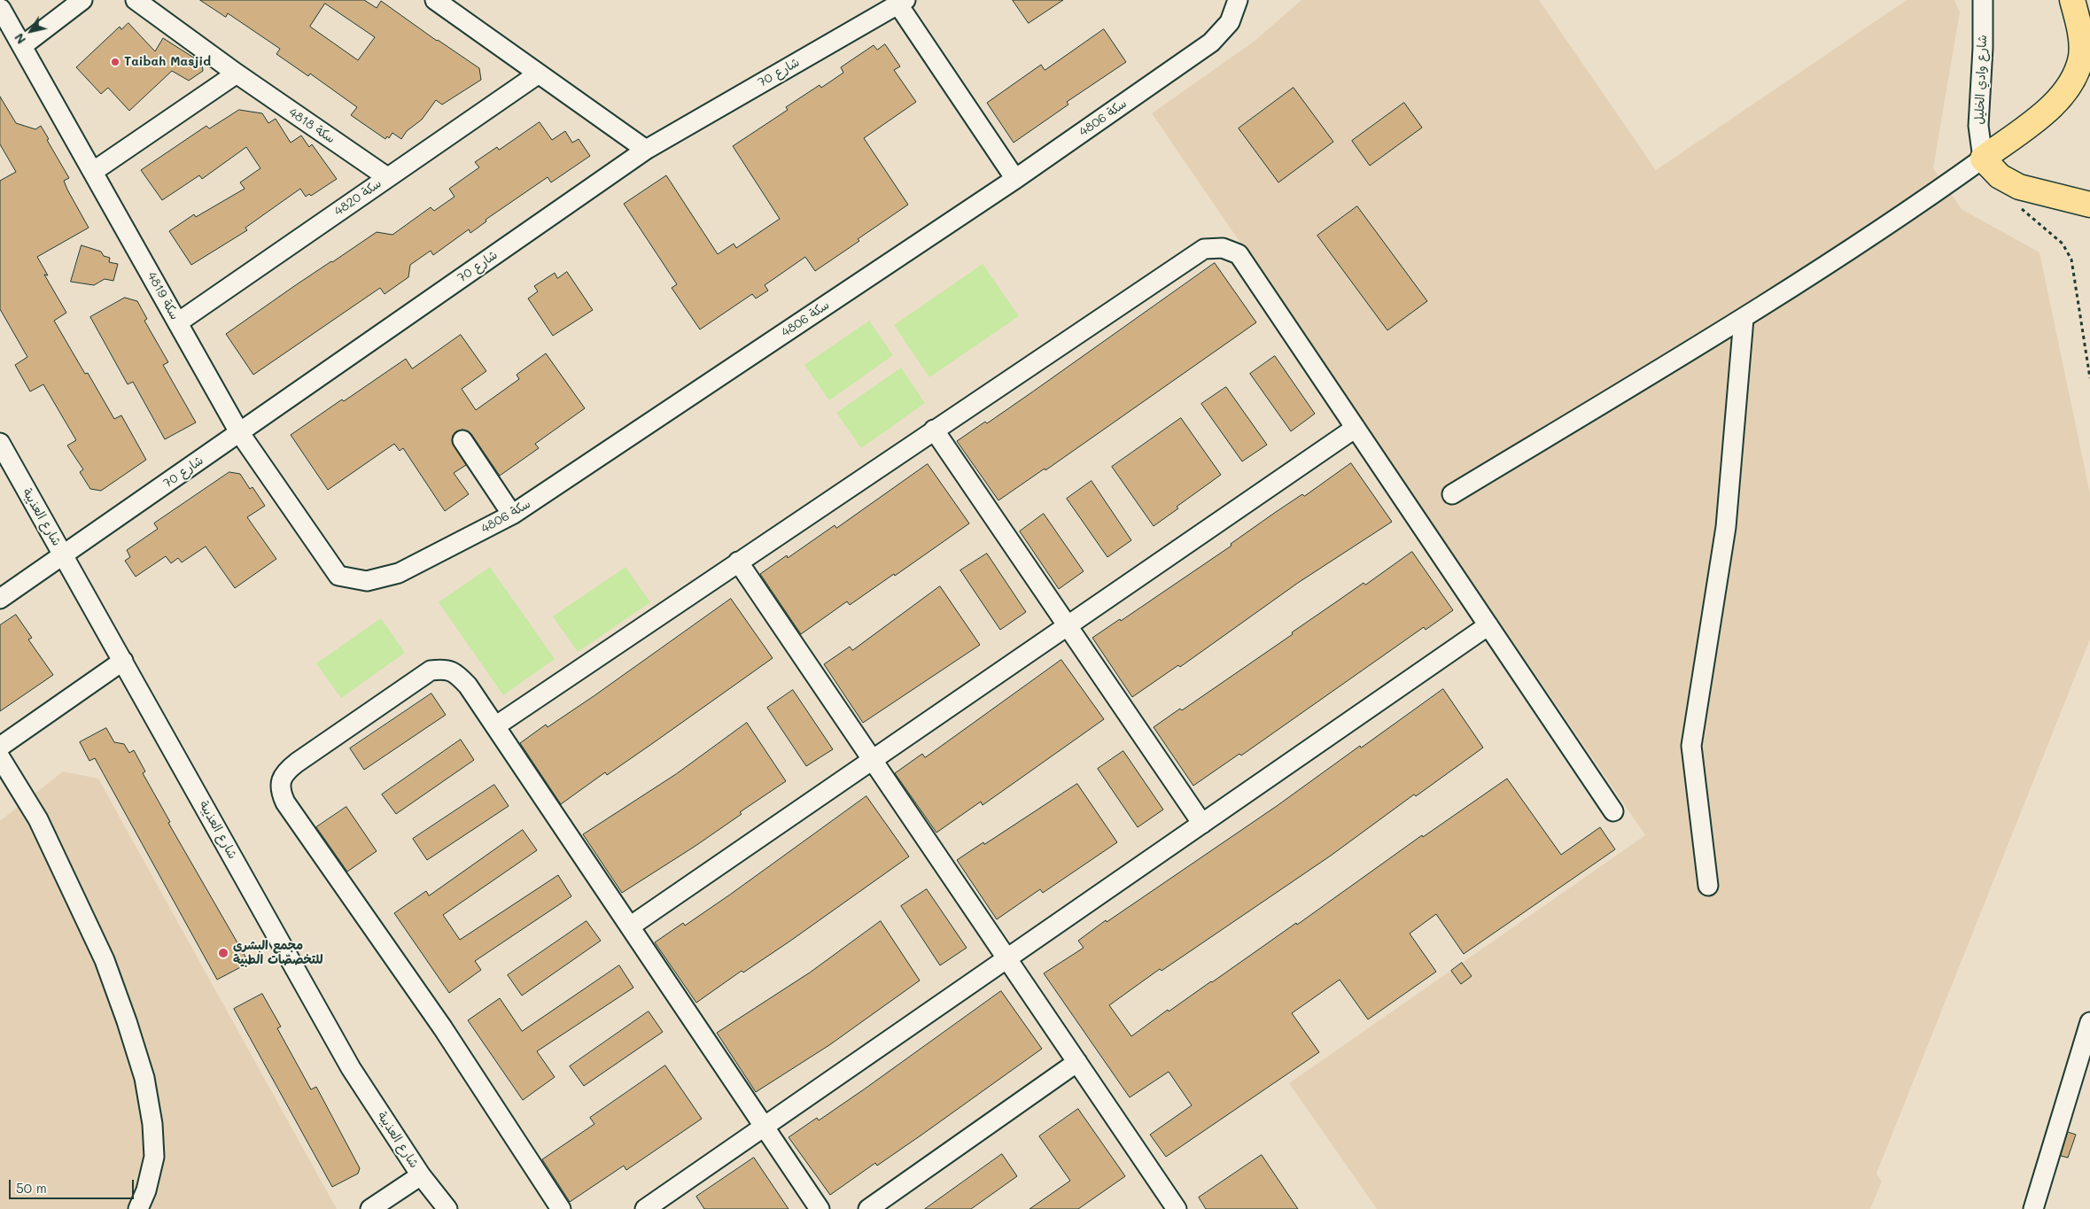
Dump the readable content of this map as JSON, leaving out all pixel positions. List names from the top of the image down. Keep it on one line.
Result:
{"streets":{"street":["شارع 70","شارع وادي الخليل","سكة 4806","سكة 4818","سكة 4820","سكة 4819","شارع العذيبة"]},"crossings":[["شارع 70","سكة 4819"],["شارع 70","شارع العذيبة"],["سكة 4806","سكة 4819"],["سكة 4818","سكة 4820"],["سكة 4820","سكة 4819"]],"places":["Taibah Masjid","مجمع البشرى للتخصصّات الطبية"],"scale_bar":"50 m","north":"bottom left"}
